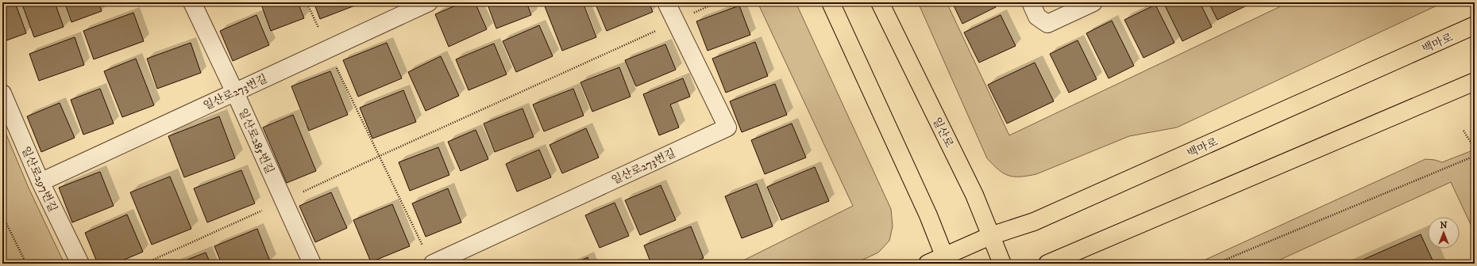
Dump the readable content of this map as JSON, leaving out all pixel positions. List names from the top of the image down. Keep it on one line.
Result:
{"streets":{"main road":["백마로","일산로"],"street":["일산로273번길","일산로285번길","일산로297번길"]},"crossings":[["백마로","일산로"],["일산로273번길","일산로285번길"],["일산로273번길","일산로297번길"]],"north":"top"}
